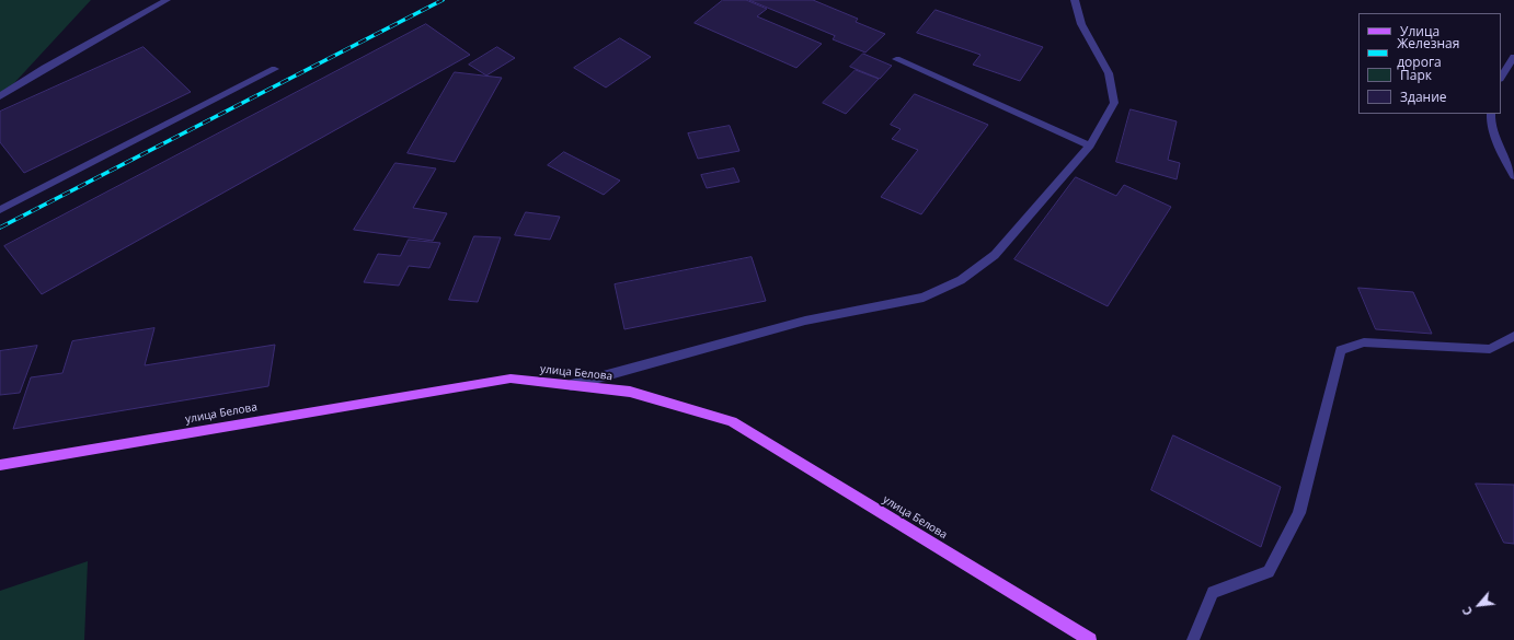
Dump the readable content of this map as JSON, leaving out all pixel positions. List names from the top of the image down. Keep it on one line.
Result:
{"streets":{"main road":["улица Белова"]},"legend":["Улица","Железная дорога","Парк","Здание"],"north":"bottom left"}
